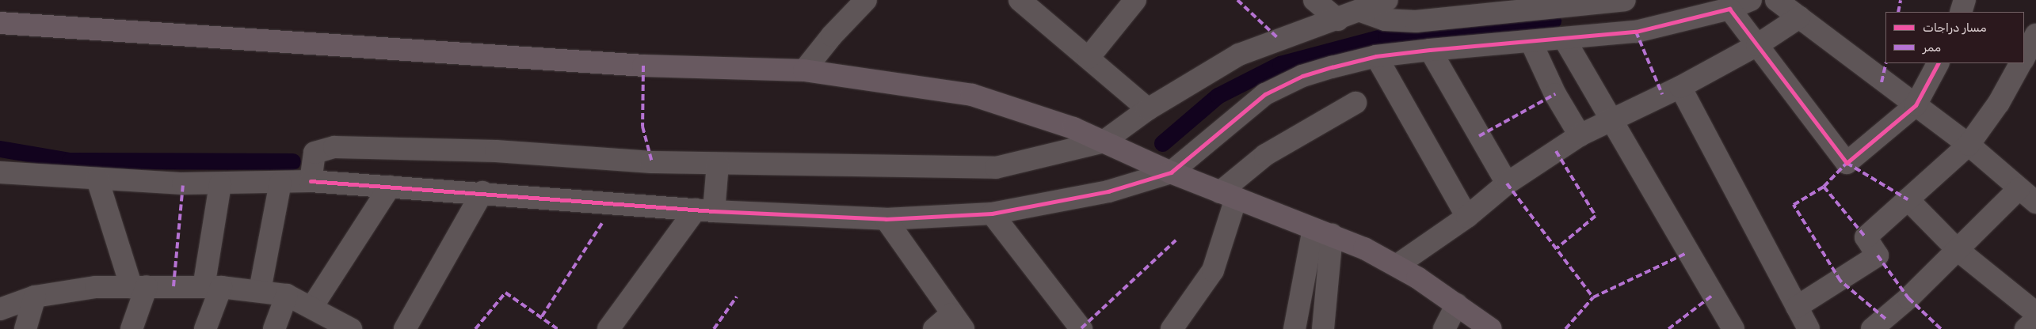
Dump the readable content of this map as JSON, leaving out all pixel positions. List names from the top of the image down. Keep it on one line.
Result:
{"legend":["مسار دراجات","ممر"]}
